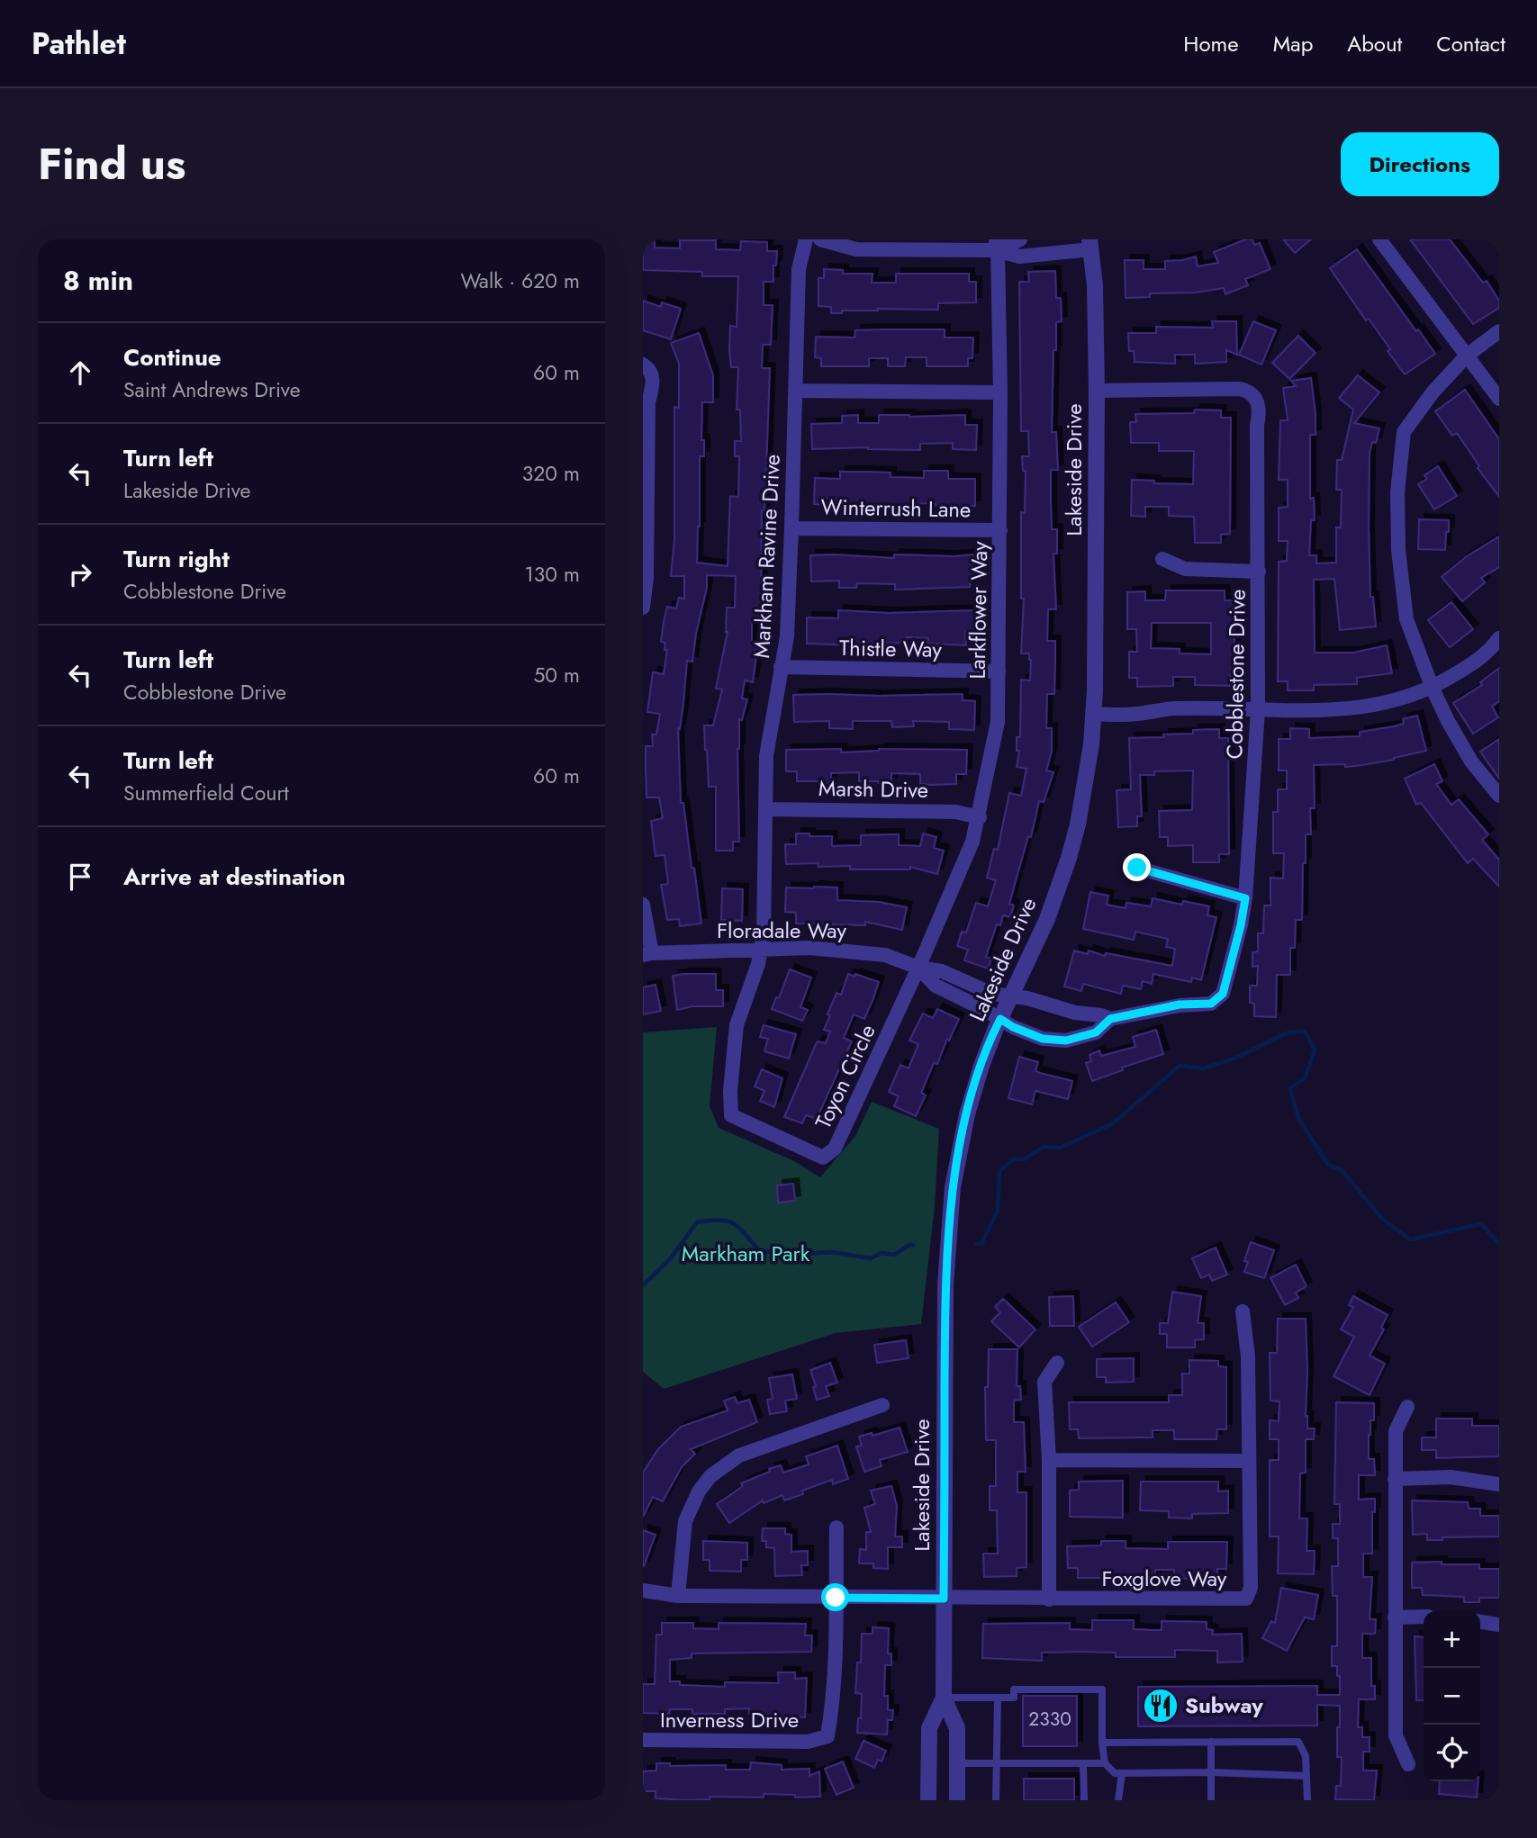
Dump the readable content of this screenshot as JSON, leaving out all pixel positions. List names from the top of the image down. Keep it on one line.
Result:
{"streets":{"street":["Lakeside Drive","Winterrush Lane","Markham Ravine Drive","Larkflower Way","Thistle Way","Cobblestone Drive","Marsh Drive","Floradale Way","Toyon Circle","Foxglove Way","Inverness Drive"]},"crossings":[["Lakeside Drive","Cobblestone Drive"],["Lakeside Drive","Floradale Way"],["Lakeside Drive","Foxglove Way"],["Winterrush Lane","Markham Ravine Drive"],["Winterrush Lane","Larkflower Way"],["Markham Ravine Drive","Thistle Way"],["Markham Ravine Drive","Marsh Drive"],["Markham Ravine Drive","Floradale Way"],["Markham Ravine Drive","Toyon Circle"],["Larkflower Way","Thistle Way"],["Larkflower Way","Marsh Drive"],["Larkflower Way","Floradale Way"],["Larkflower Way","Toyon Circle"],["Cobblestone Drive","Floradale Way"],["Floradale Way","Toyon Circle"],["Foxglove Way","Inverness Drive"]],"parks":["Markham Park"],"places":{"restaurant":["Subway"]},"house_numbers":["2330"],"page":{"header":"Pathlet","nav":["Home","Map","About","Contact"],"title":"Find us","buttons":"Directions","heading":["8 min","Walk · 620 m"],"list":[["Continue","Saint Andrews Drive","60 m"],["Turn left","Lakeside Drive","320 m"],["Turn right","Cobblestone Drive","130 m"],["Turn left","Cobblestone Drive","50 m"],["Turn left","Summerfield Court","60 m"],"Arrive at destination"],"map_buttons":["+","−"]}}
